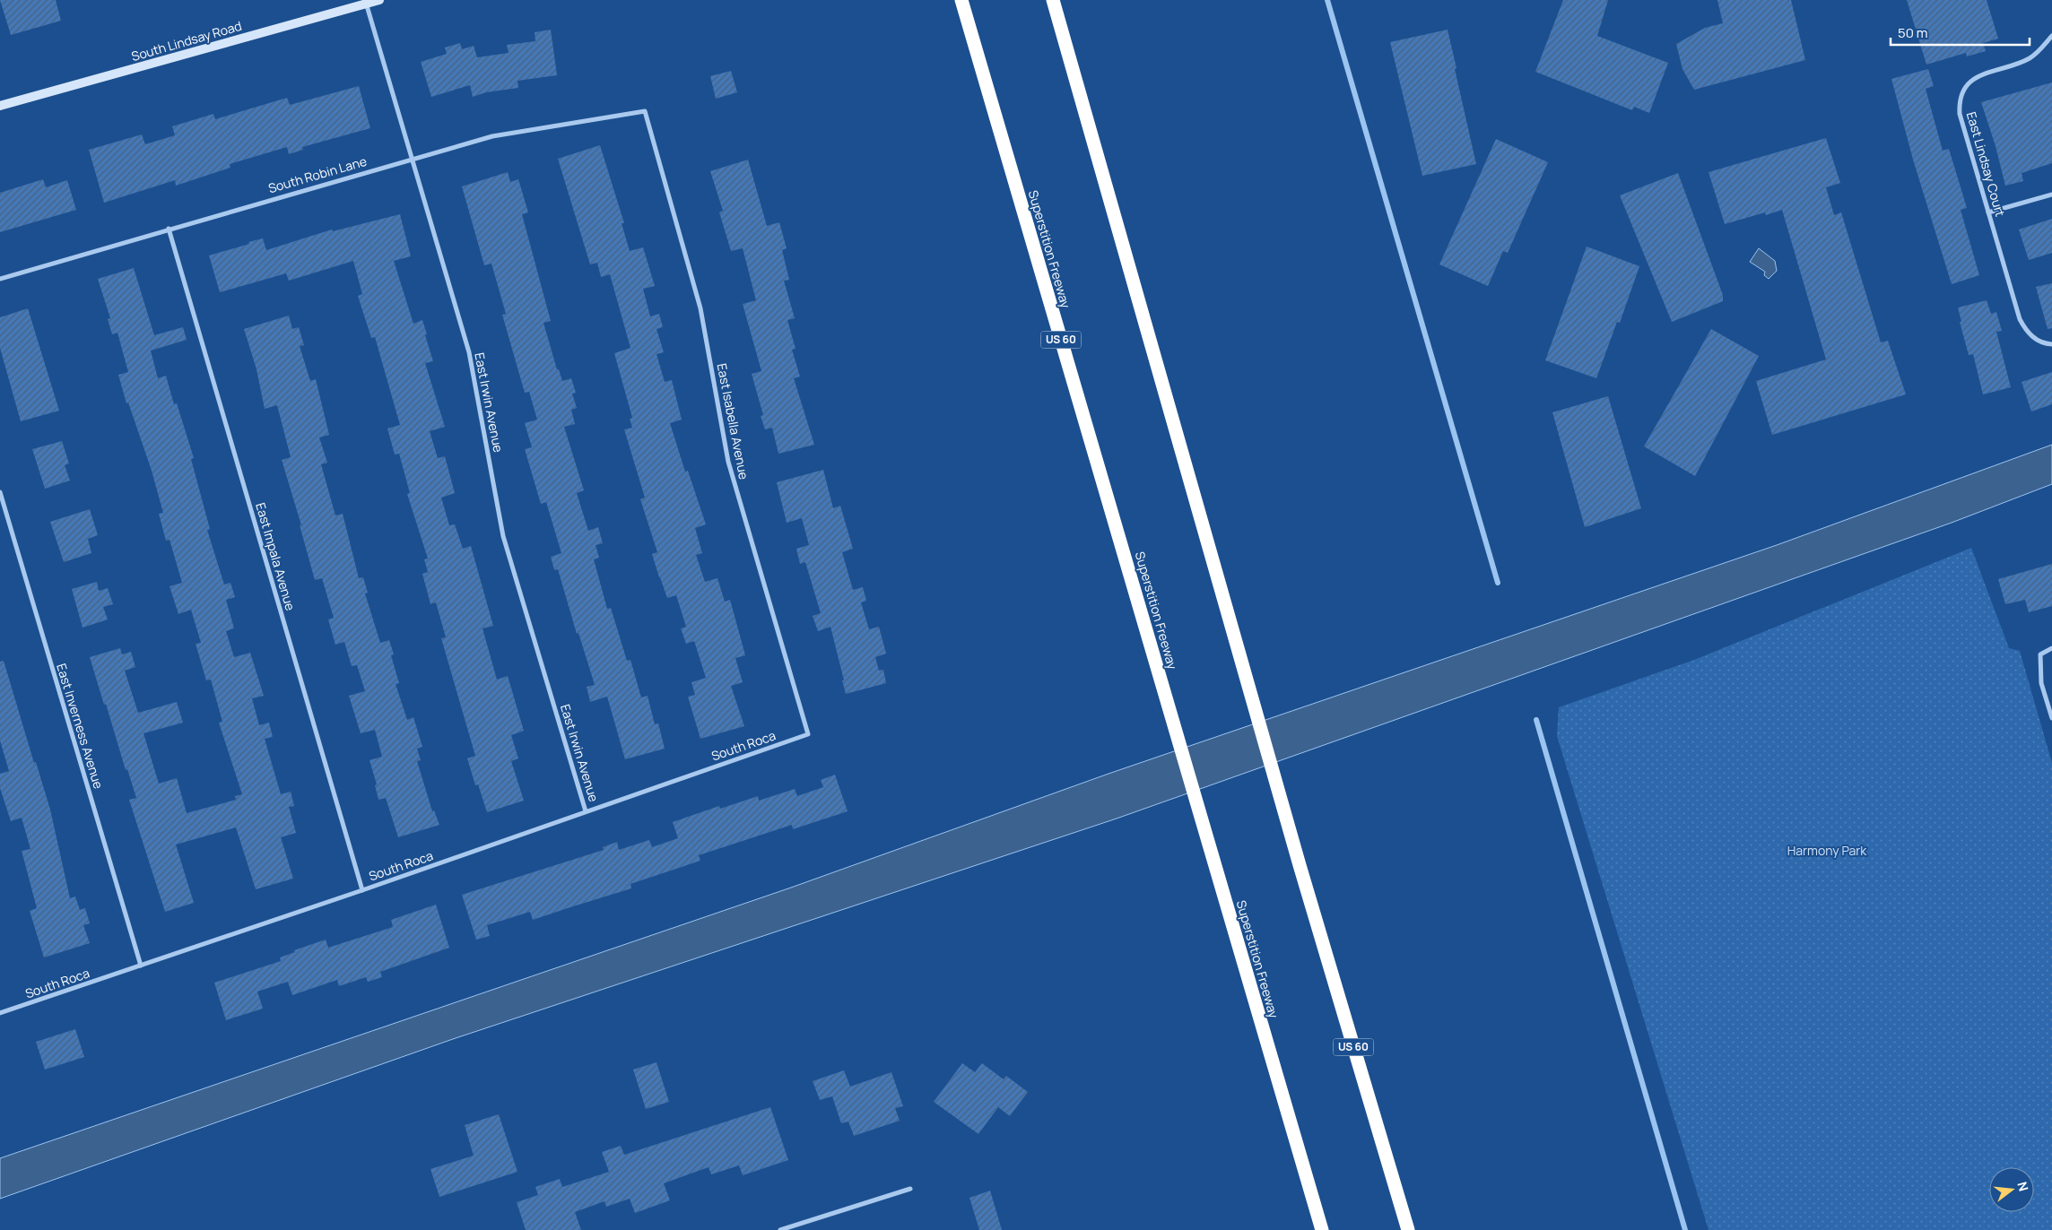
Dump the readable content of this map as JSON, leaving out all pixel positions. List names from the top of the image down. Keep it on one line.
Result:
{"streets":{"highway":["Superstition Freeway","US 60"],"main road":["South Lindsay Road"],"street":["East Lindsay Court","South Robin Lane","East Irwin Avenue","East Isabella Avenue","East Impala Avenue","East Inverness Avenue","South Roca"]},"crossings":[["South Lindsay Road","East Irwin Avenue"],["South Robin Lane","East Irwin Avenue"],["South Robin Lane","East Isabella Avenue"],["South Robin Lane","East Impala Avenue"],["East Irwin Avenue","South Roca"],["East Isabella Avenue","South Roca"],["East Impala Avenue","South Roca"],["East Inverness Avenue","South Roca"]],"parks":["Harmony Park"],"scale_bar":"50 m","north":"right"}
